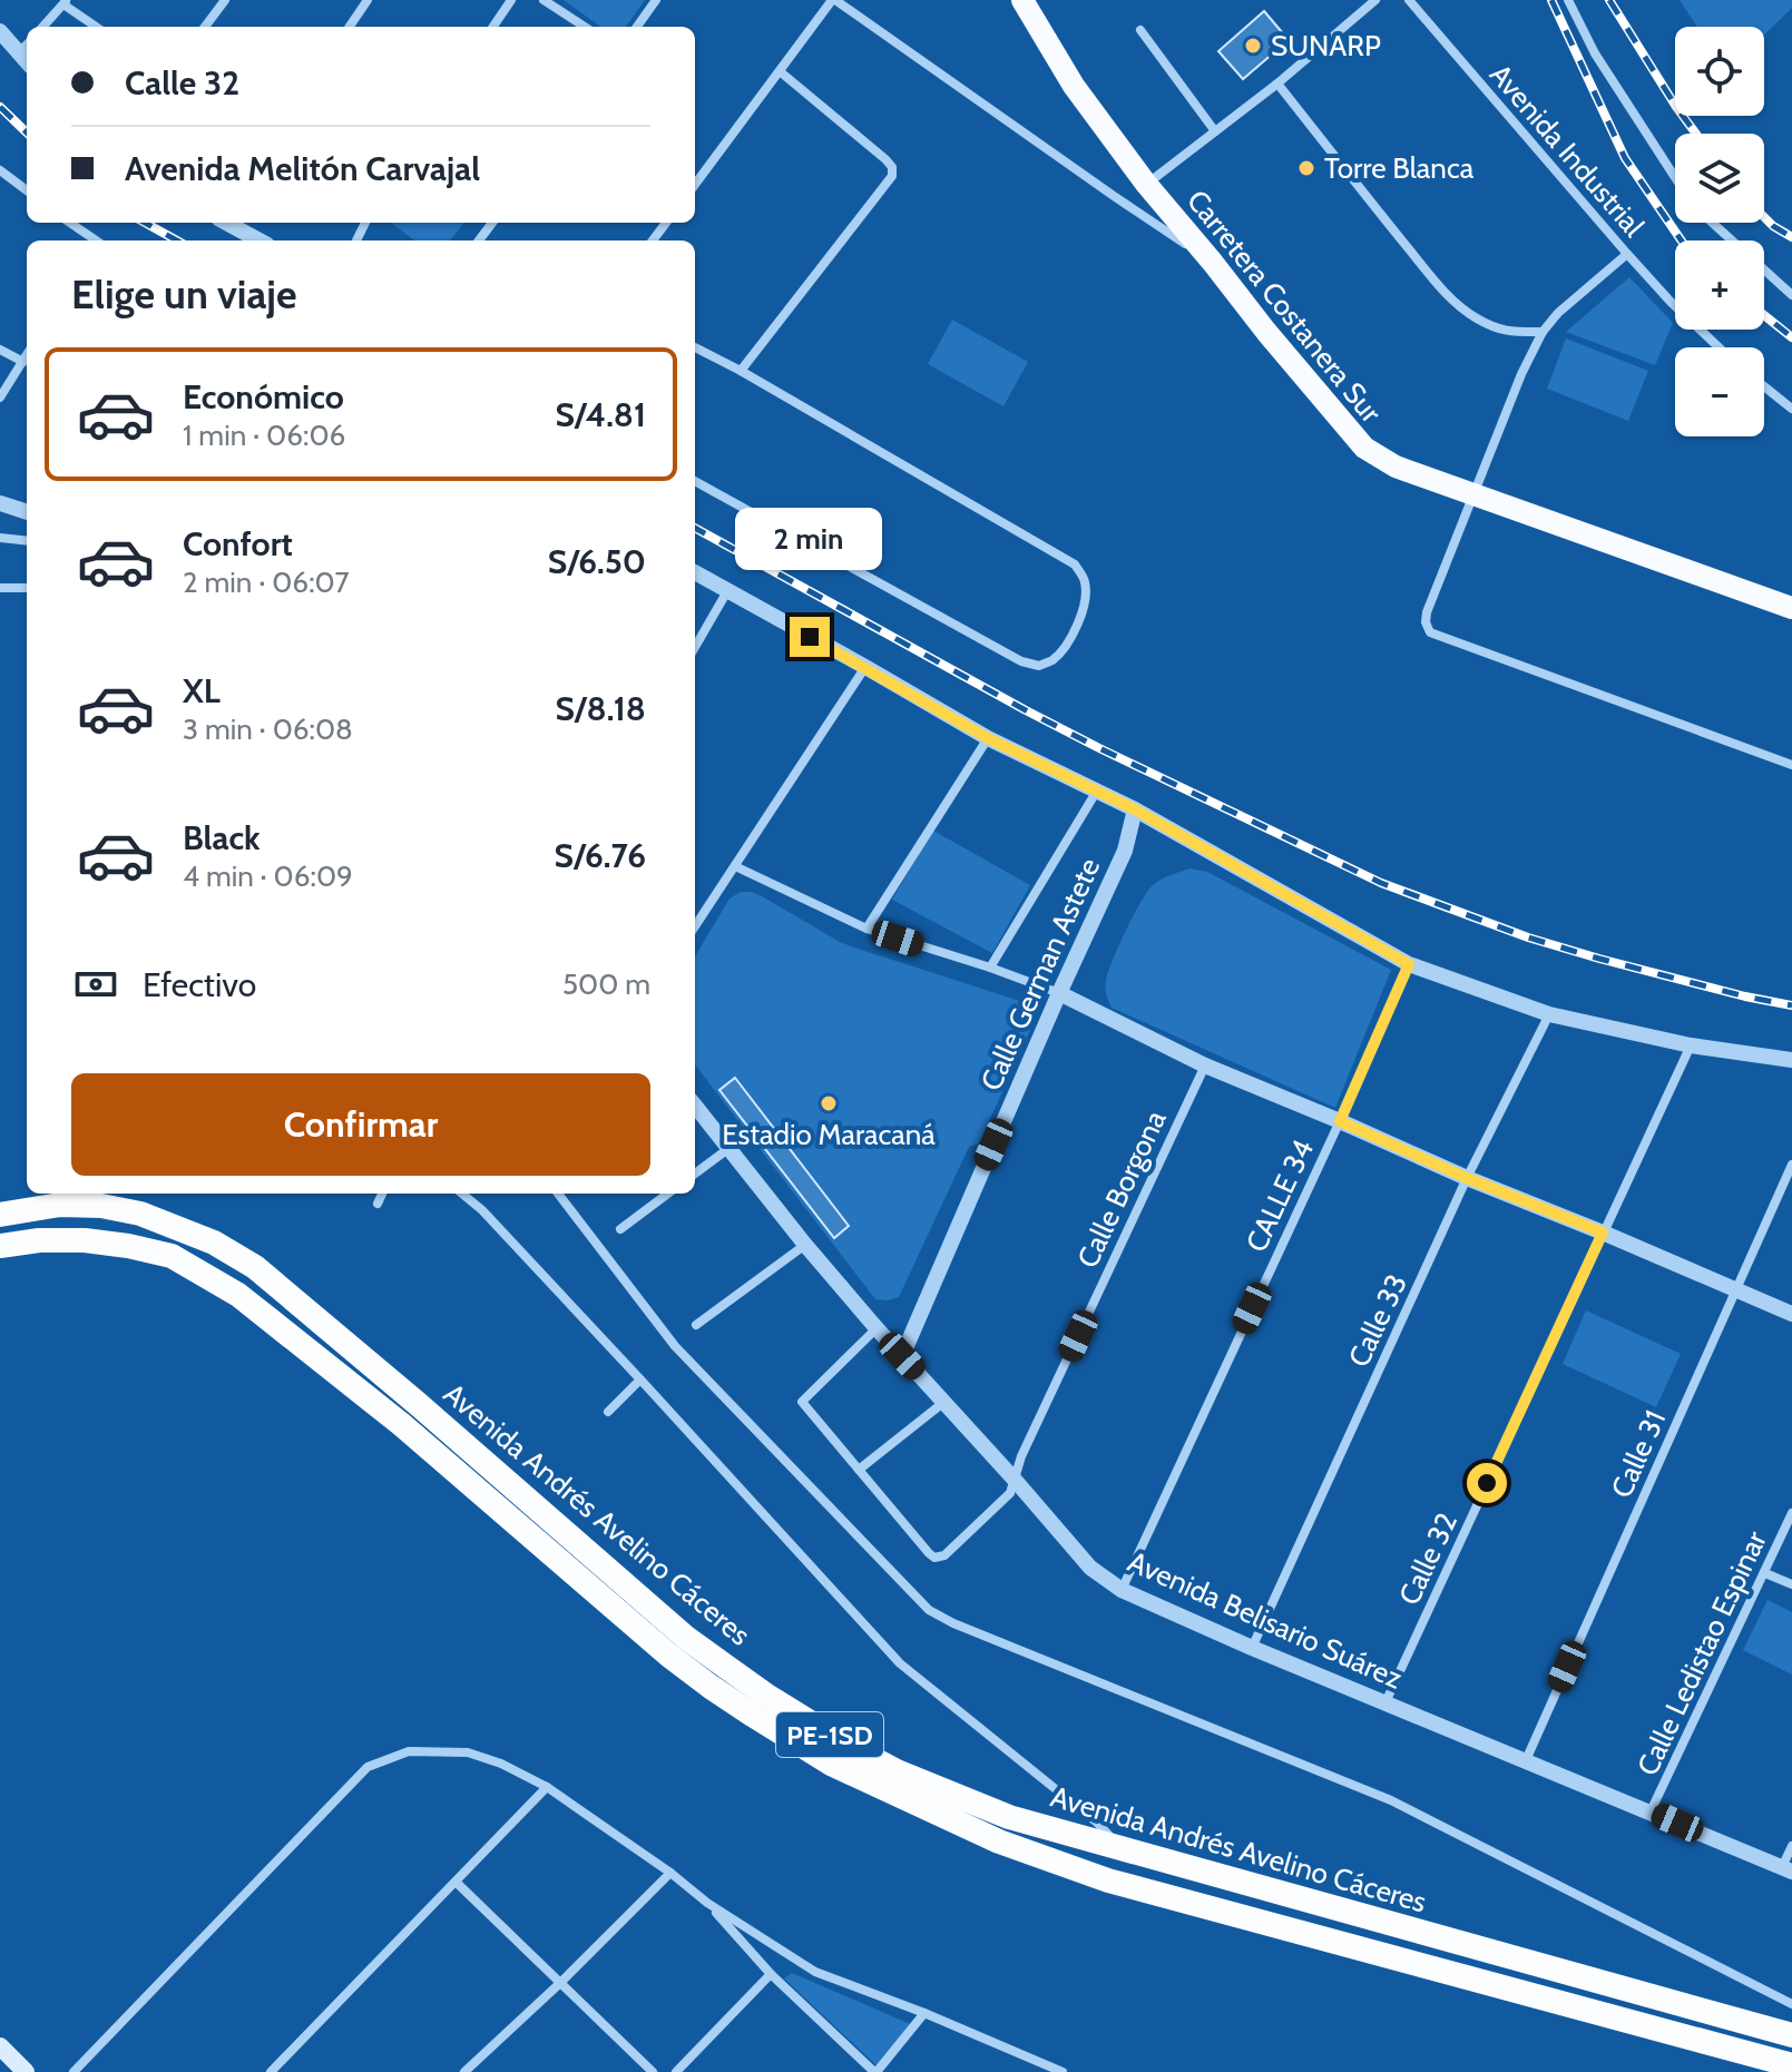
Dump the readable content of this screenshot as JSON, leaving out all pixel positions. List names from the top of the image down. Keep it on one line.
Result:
{"streets":{"highway":["Avenida Andrés Avelino Cáceres","PE-1SD"],"main road":["Carretera Costanera Sur"],"street":["Avenida Industrial","Calle German Astete","Calle Borgona","CALLE 34","Calle 33","Calle 31","Calle 32","Avenida Belisario Suárez","Calle Ledistao Espinar"]},"crossings":[["Calle German Astete","Avenida Belisario Suárez"],["Calle Borgona","Avenida Belisario Suárez"],["CALLE 34","Avenida Belisario Suárez"],["Calle 33","Avenida Belisario Suárez"],["Calle 31","Avenida Belisario Suárez"],["Calle 32","Avenida Belisario Suárez"],["Avenida Belisario Suárez","Calle Ledistao Espinar"]],"places":["SUNARP","Torre Blanca","Estadio Maracaná"],"page":{"map_buttons":["+","−"],"banner":["Calle 32","Avenida Melitón Carvajal"],"heading":"Elige un viaje","list":[{"name":"Económico","note":"1 min · 06:06","value":"S/4.81"},{"name":"Confort","note":"2 min · 06:07","value":"S/6.50"},{"name":"XL","note":"3 min · 06:08","value":"S/8.18"},{"name":"Black","note":"4 min · 06:09","value":"S/6.76"}],"bubble":"2 min","pay":["Efectivo","500 m"],"buttons":"Confirmar"}}
